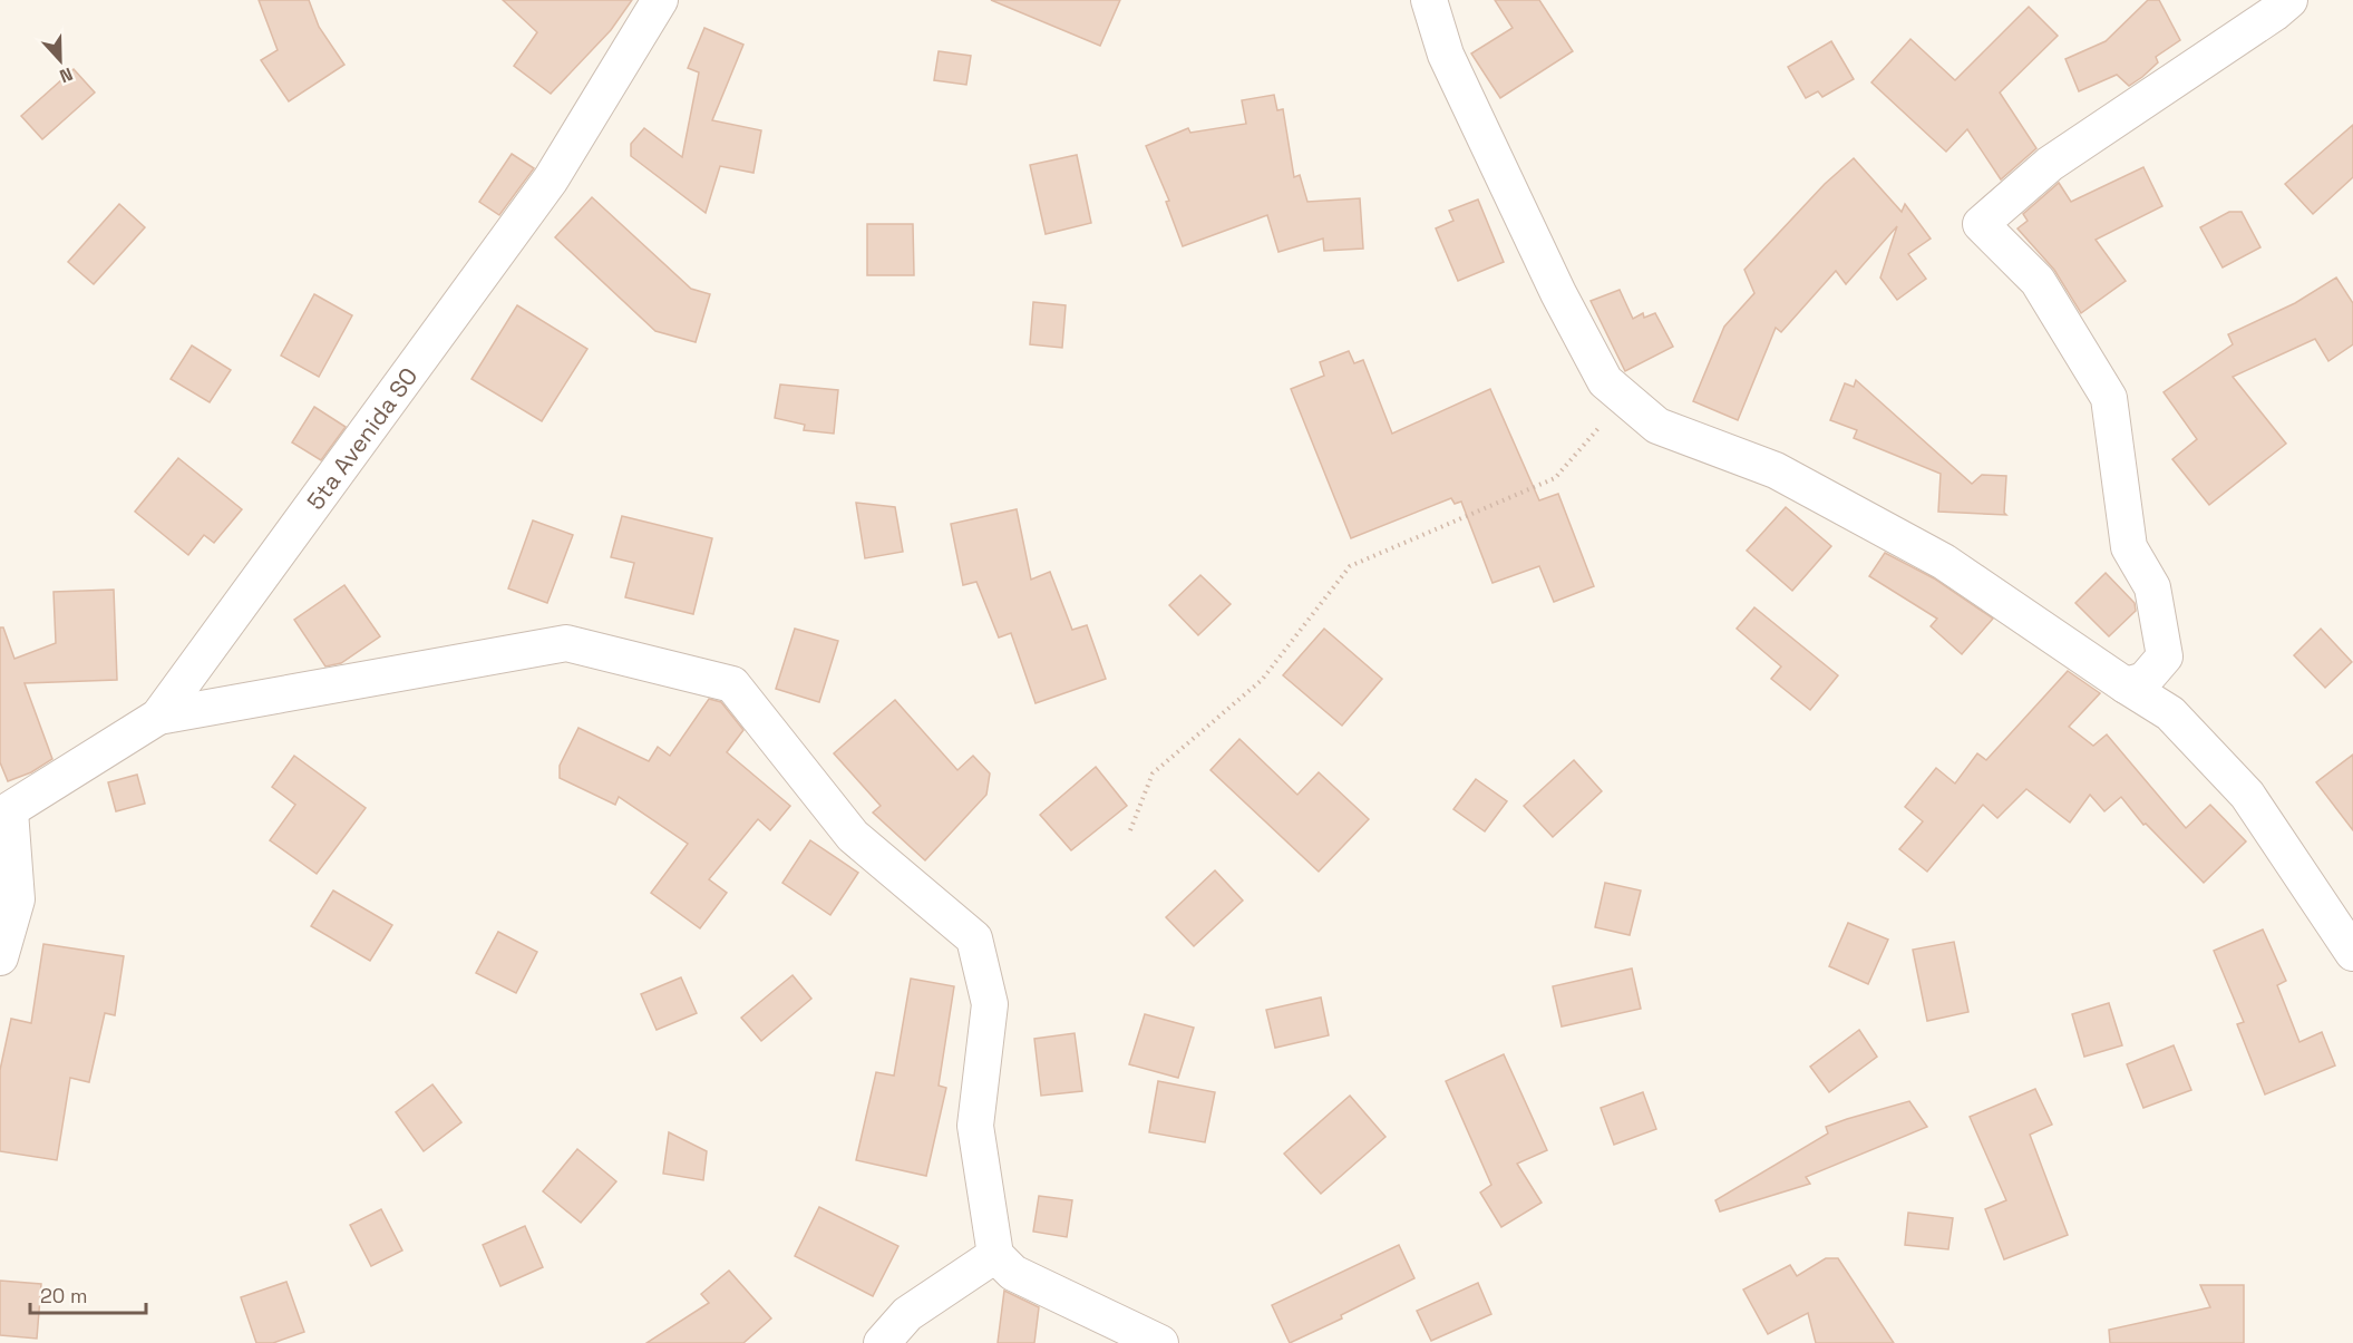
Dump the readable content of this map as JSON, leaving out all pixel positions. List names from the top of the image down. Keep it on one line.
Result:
{"streets":{"street":["5ta Avenida SO"]},"scale_bar":"20 m","north":"bottom"}
